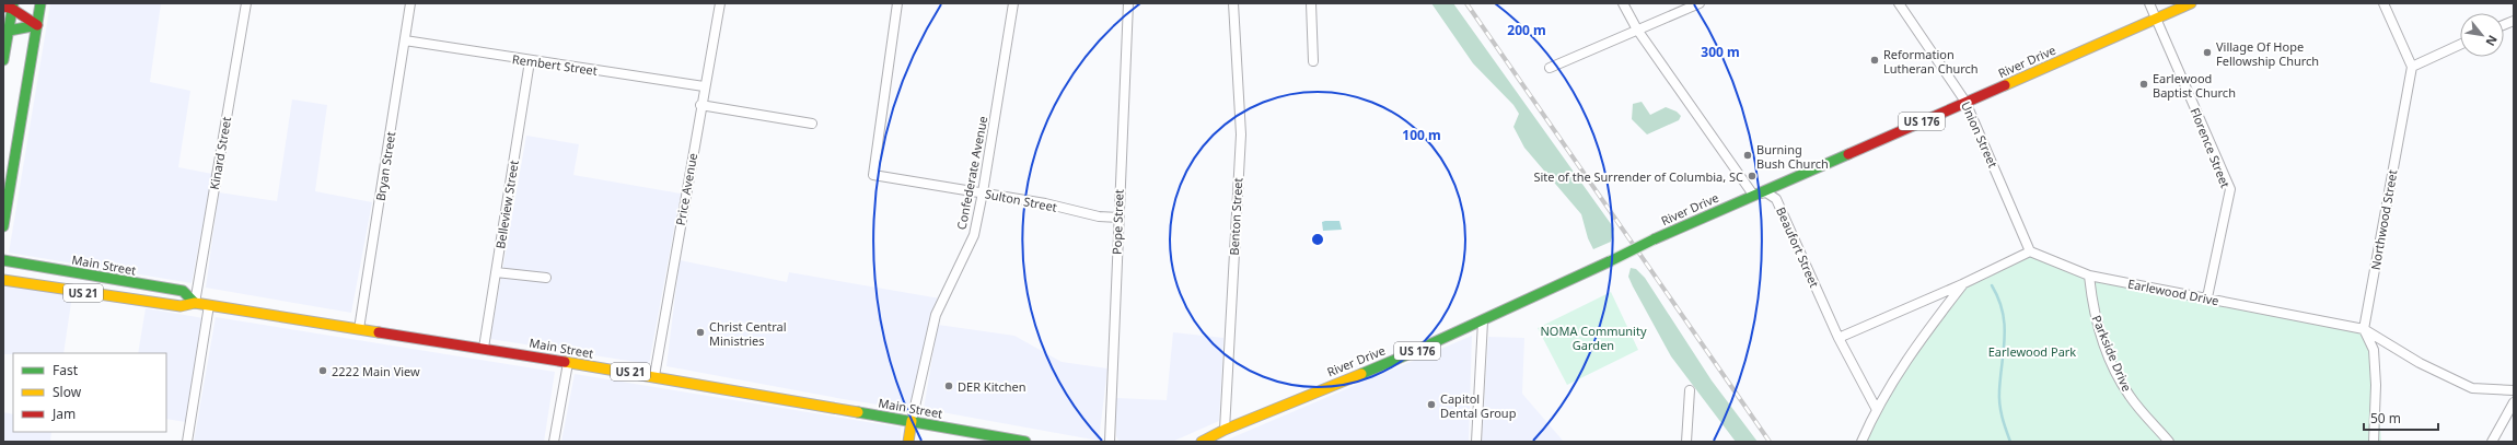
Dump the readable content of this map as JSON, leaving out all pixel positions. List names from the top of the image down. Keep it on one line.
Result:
{"streets":{"main road":["River Drive","US 176","Confederate Avenue","Main Street","US 21"],"street":["Rembert Street","Union Street","Florence Street","Kinard Street","Bryan Street","Price Avenue","Sulton Street","Belleview Street","Benton Street","Northwood Street","Pope Street","Beaufort Street","Earlewood Drive","Parkside Drive"]},"crossings":[["River Drive","Union Street"],["River Drive","Florence Street"],["River Drive","Benton Street"],["River Drive","Beaufort Street"],["Rembert Street","Bryan Street"],["Rembert Street","Price Avenue"],["Rembert Street","Belleview Street"],["Union Street","Earlewood Drive"],["Florence Street","Earlewood Drive"],["Kinard Street","Main Street"],["Bryan Street","Main Street"],["Confederate Avenue","Sulton Street"],["Confederate Avenue","Main Street"],["Price Avenue","Main Street"],["Sulton Street","Pope Street"],["Belleview Street","Main Street"],["Northwood Street","Earlewood Drive"],["Earlewood Drive","Parkside Drive"]],"parks":["NOMA Community Garden","Earlewood Park"],"places":["Village Of Hope Fellowship Church","Reformation Lutheran Church","Earlewood Baptist Church","Burning Bush Church","Site of the Surrender of Columbia, SC","Christ Central Ministries","2222 Main View","DER Kitchen","Capitol Dental Group"],"legend":["Fast","Slow","Jam"],"scale_bar":"50 m","north":"bottom right","rings":["200 m","300 m","100 m"]}
